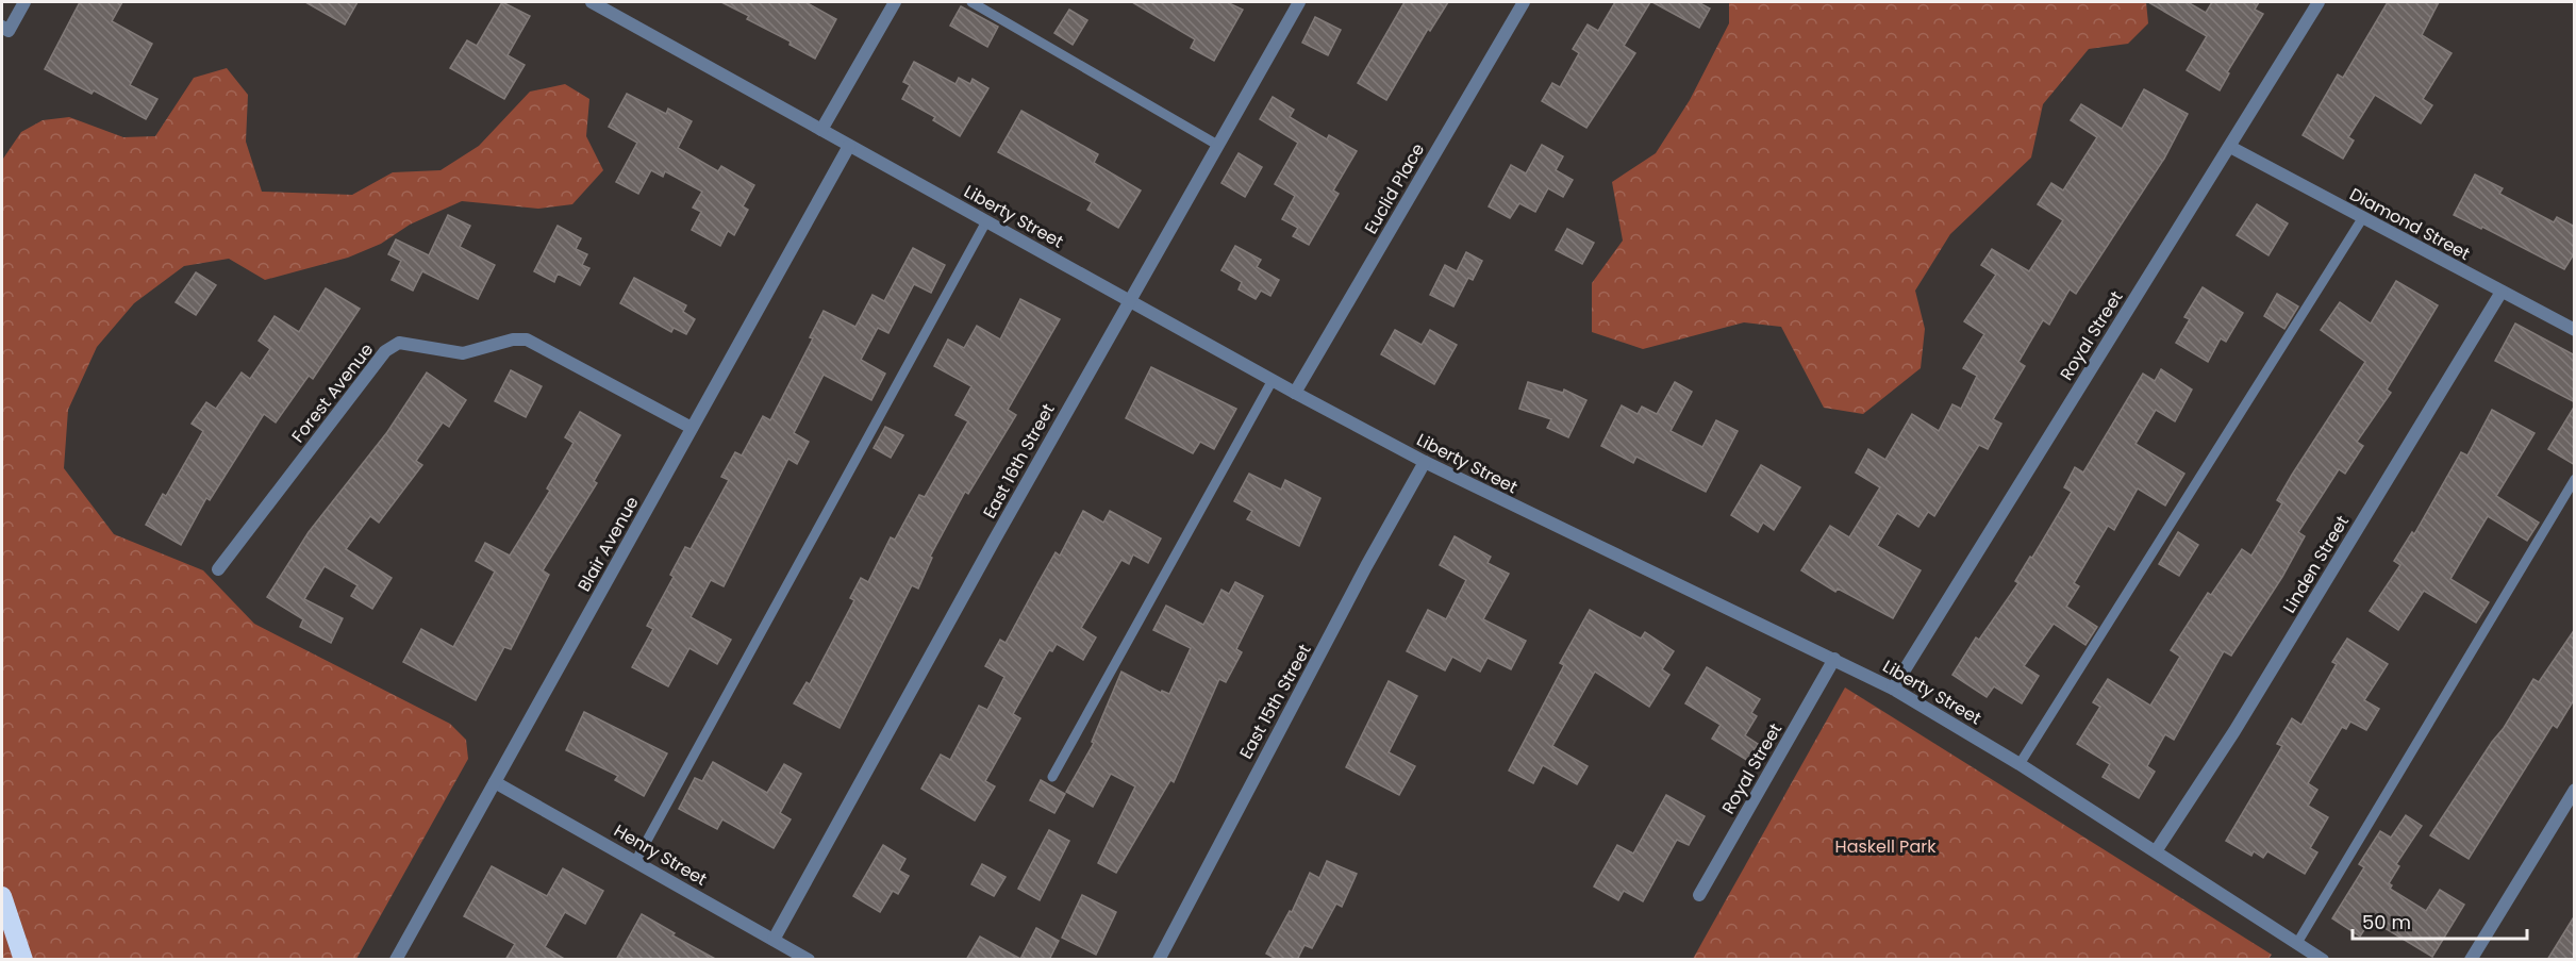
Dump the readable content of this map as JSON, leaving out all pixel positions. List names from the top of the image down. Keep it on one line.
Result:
{"streets":{"street":["Euclid Place","Liberty Street","Diamond Street","Royal Street","Forest Avenue","East 16th Street","Blair Avenue","Linden Street","East 15th Street","Henry Street"]},"crossings":[["Euclid Place","Liberty Street"],["Liberty Street","Royal Street"],["Liberty Street","East 16th Street"],["Liberty Street","Blair Avenue"],["Liberty Street","Linden Street"],["Liberty Street","East 15th Street"],["Diamond Street","Royal Street"],["Diamond Street","Linden Street"],["Forest Avenue","Blair Avenue"],["East 16th Street","Henry Street"],["Blair Avenue","Henry Street"]],"parks":["Haskell Park"],"scale_bar":"50 m"}
